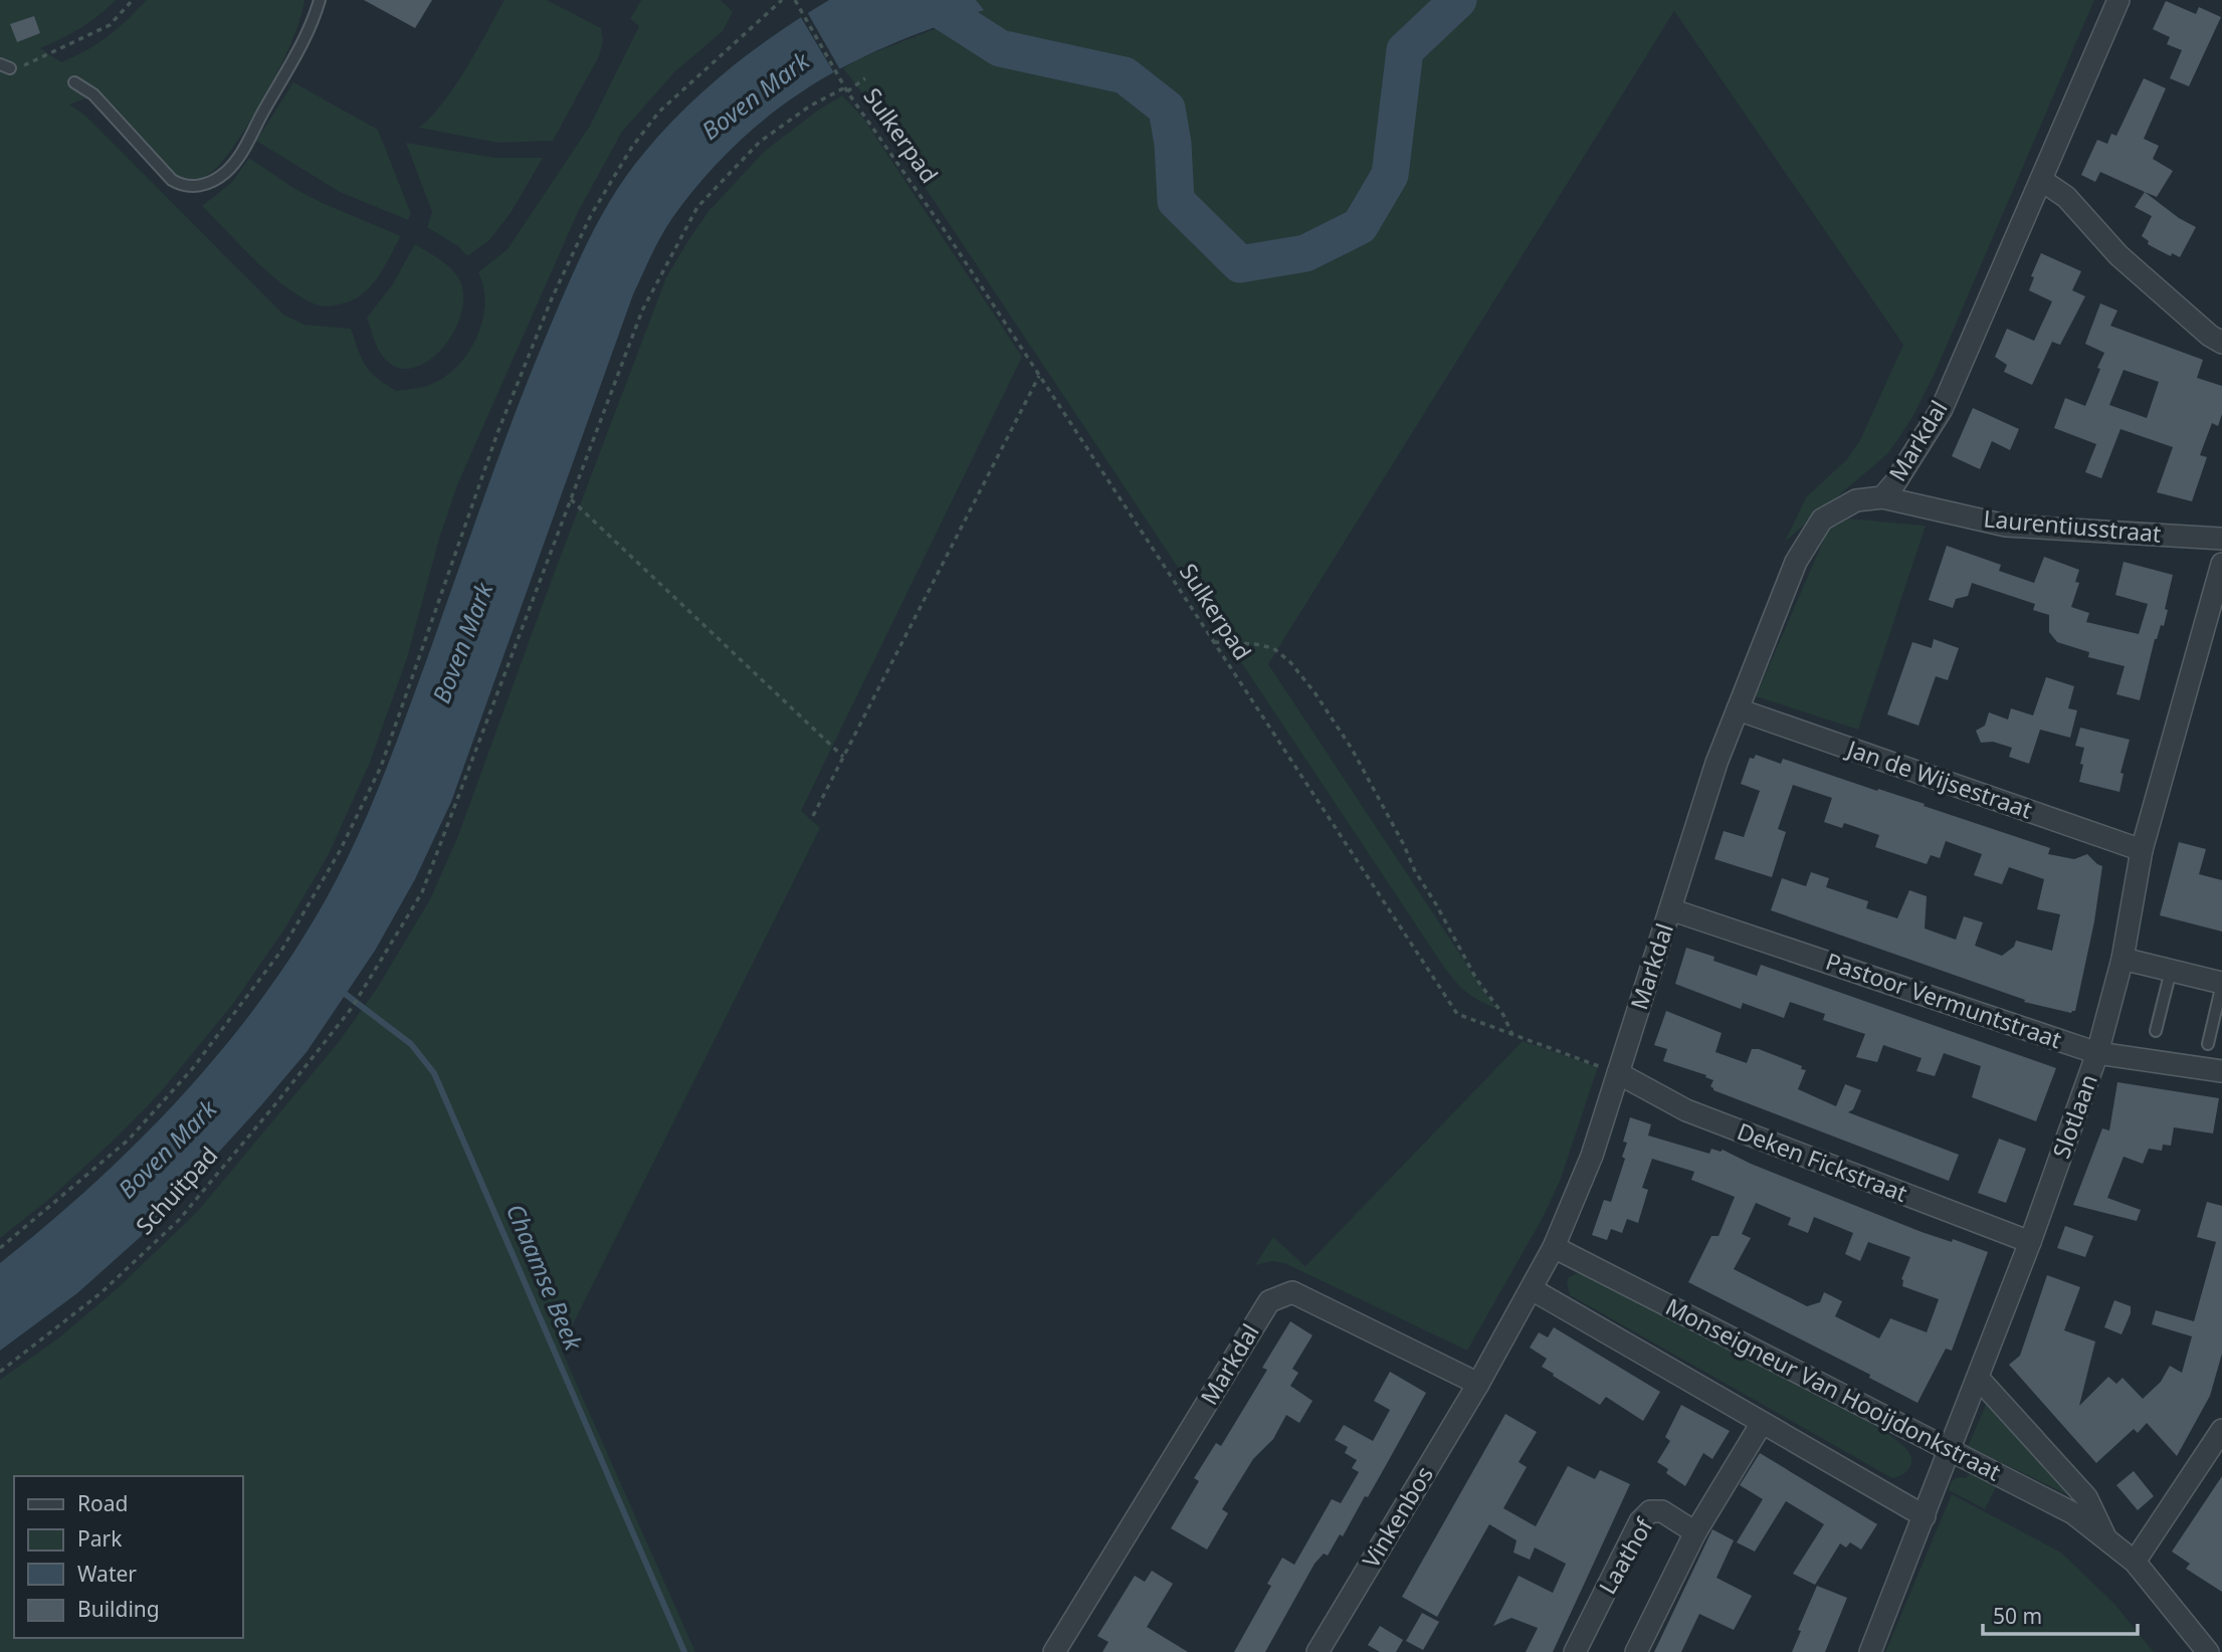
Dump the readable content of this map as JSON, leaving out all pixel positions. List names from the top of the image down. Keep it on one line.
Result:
{"streets":{"street":["Markdal","Laurentiusstraat","Jan de Wijsestraat","Pastoor Vermuntstraat","Slotlaan","Deken Fickstraat","Monseigneur Van Hooijdonkstraat","Vinkenbos","Laathof"],"path":["Sulkerpad","Schuitpad"]},"crossings":[["Sulkerpad","Markdal"],["Sulkerpad","Deken Fickstraat"],["Sulkerpad","Schuitpad"],["Markdal","Laurentiusstraat"],["Markdal","Jan de Wijsestraat"],["Markdal","Pastoor Vermuntstraat"],["Markdal","Deken Fickstraat"],["Markdal","Monseigneur Van Hooijdonkstraat"],["Markdal","Vinkenbos"],["Jan de Wijsestraat","Slotlaan"],["Pastoor Vermuntstraat","Slotlaan"],["Slotlaan","Deken Fickstraat"],["Slotlaan","Monseigneur Van Hooijdonkstraat"]],"water":["Boven Mark","Chaamse Beek"],"legend":["Road","Park","Water","Building"],"scale_bar":"50 m"}
